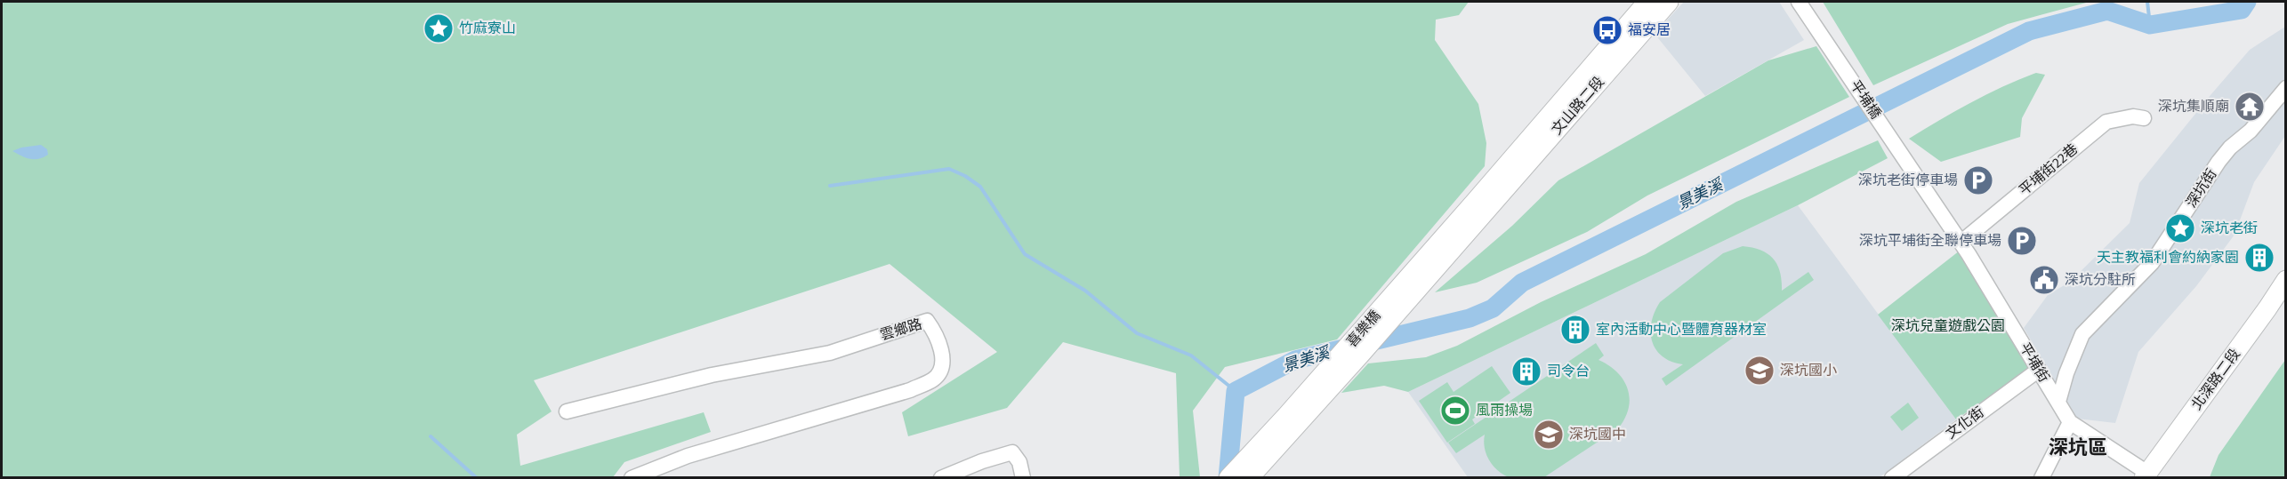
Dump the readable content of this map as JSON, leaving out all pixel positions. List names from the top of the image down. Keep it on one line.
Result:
{"streets":{"main road":["文山路二段","喜樂橋","北深路二段"],"street":["平埔橋","平埔街22巷","深坑街","雲鄉路","平埔街","文化街"]},"crossings":[["平埔橋","平埔街"],["文山路二段","喜樂橋"],["平埔街22巷","平埔街"],["深坑街","平埔街"],["平埔街","北深路二段"],["平埔街","文化街"]],"districts":["深坑區"],"water":["景美溪"],"parks":["深坑兒童遊戲公園"],"places":{"place":["竹麻寮山","深坑老街"],"bus stop":["福安居"],"temple":["深坑集順廟"],"parking":["深坑老街停車場","深坑平埔街全聯停車場"],"building":["天主教福利會約納家園","室內活動中心暨體育器材室","司令台"],"public building":["深坑分駐所"],"school or university":["深坑國小","深坑國中"],"sports":["風雨操場"]}}
